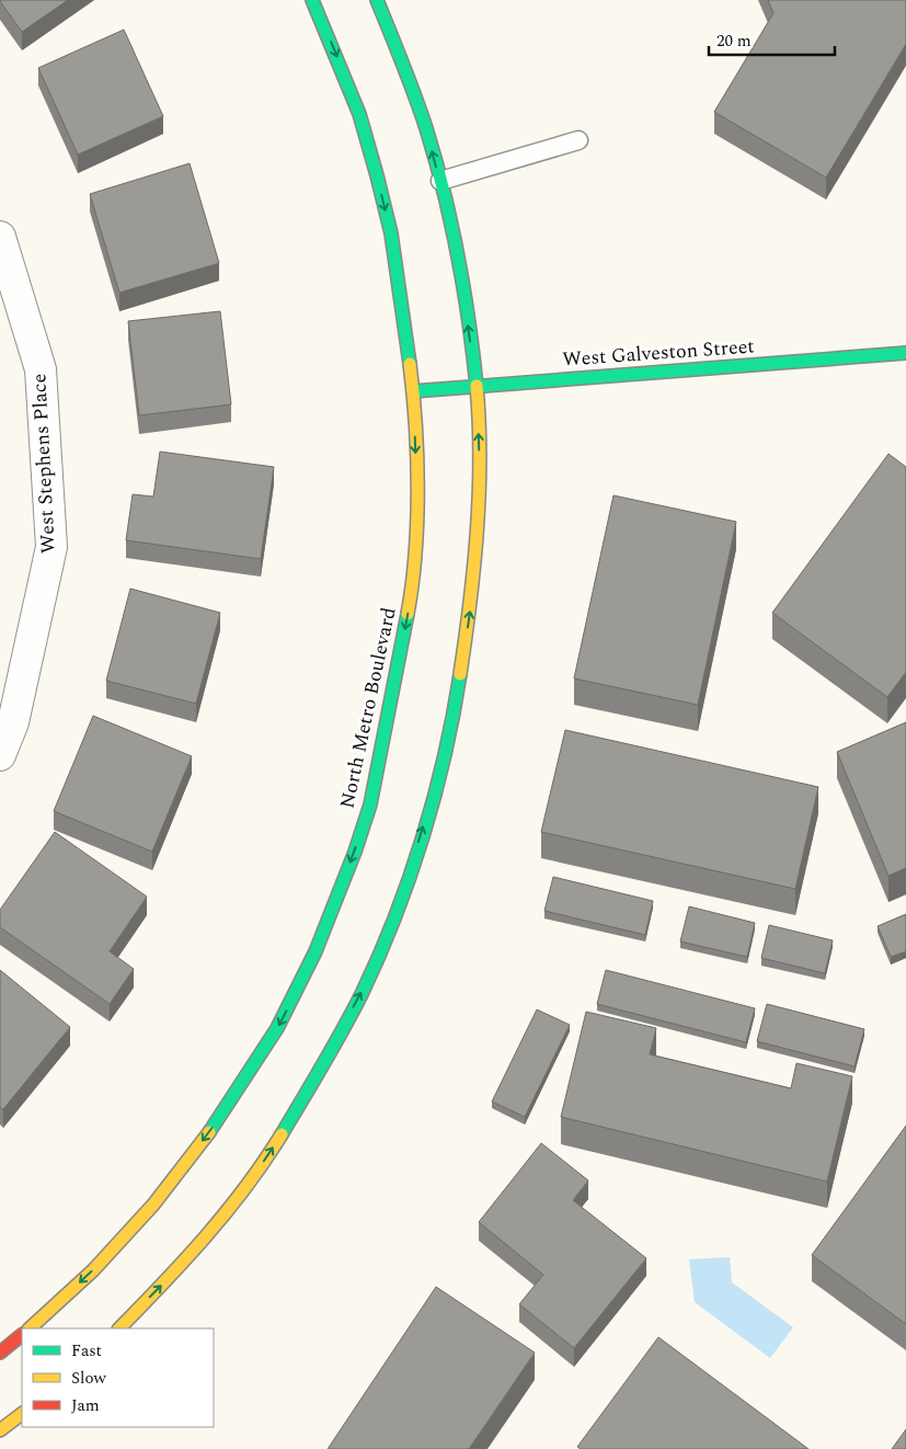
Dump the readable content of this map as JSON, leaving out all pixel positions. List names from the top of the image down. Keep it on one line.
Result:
{"streets":{"street":["West Galveston Street","West Stephens Place","North Metro Boulevard"]},"crossings":[["West Galveston Street","North Metro Boulevard"]],"legend":["Fast","Slow","Jam"],"scale_bar":"20 m"}
